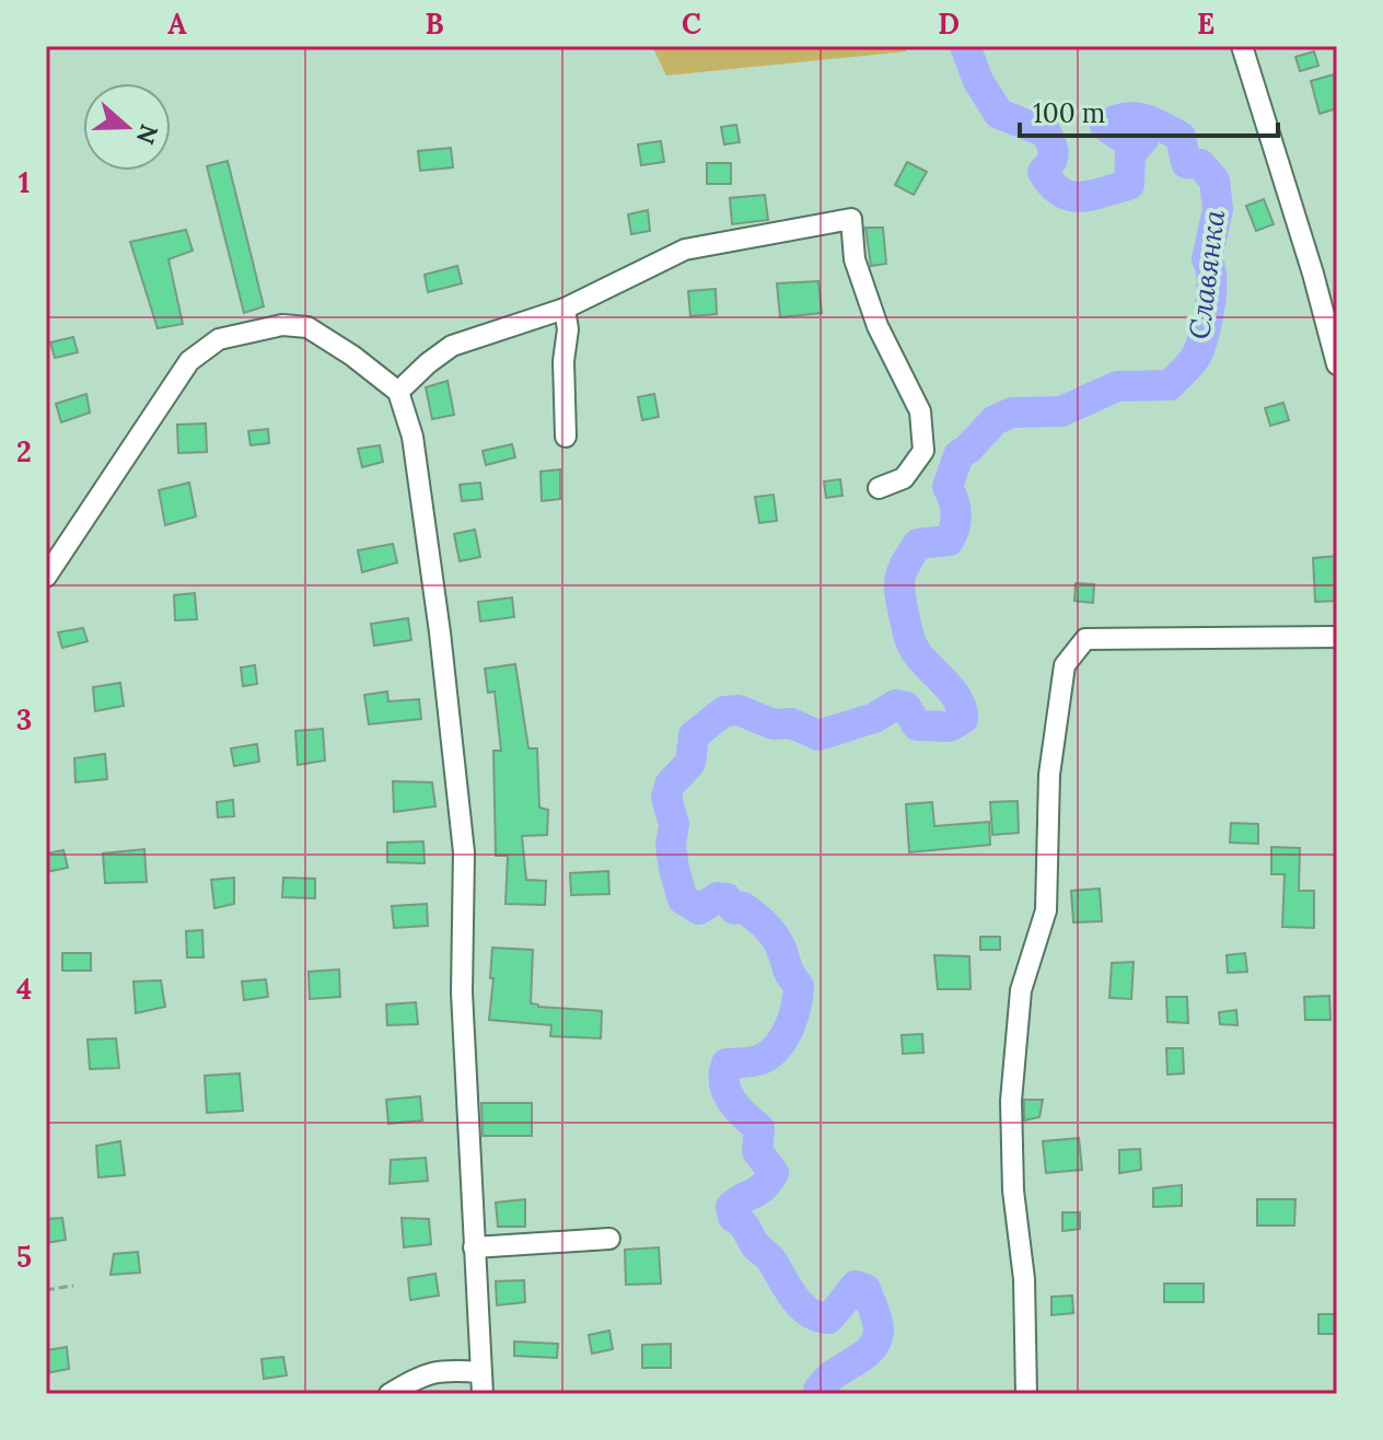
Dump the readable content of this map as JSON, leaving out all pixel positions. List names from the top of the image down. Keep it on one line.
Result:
{"water":["Славянка"],"scale_bar":"100 m","north":"right","grid":{"columns":["A","B","C","D","E"],"rows":["1","2","3","4","5"]}}
